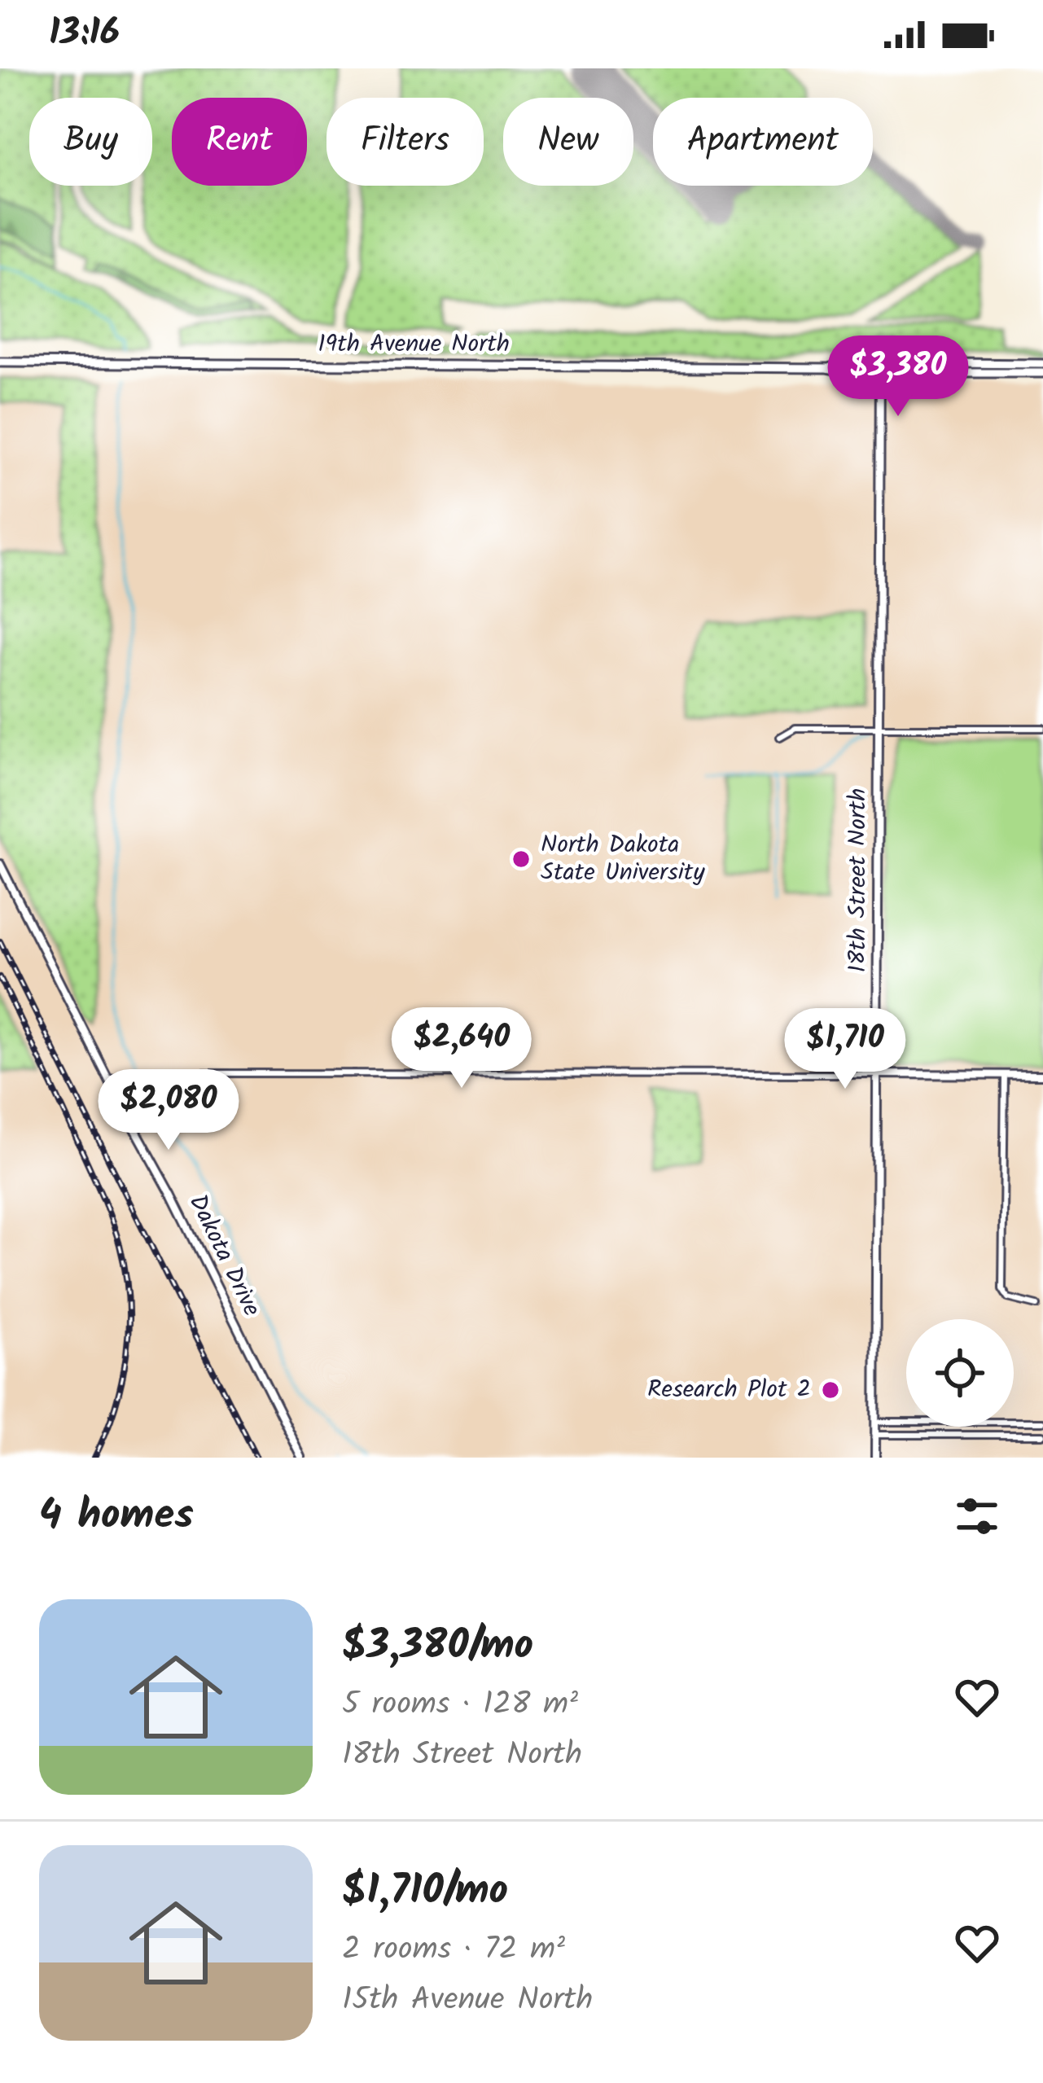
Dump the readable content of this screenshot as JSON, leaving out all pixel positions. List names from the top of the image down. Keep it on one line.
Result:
{"streets":{"main road":["19th Avenue North"],"street":["18th Street North","Dakota Drive"]},"crossings":[["19th Avenue North","18th Street North"]],"places":["North Dakota State University","Research Plot 2"],"page":{"status":"13:16","chip":["Buy","Rent","Filters","New","Apartment"],"price":["$3,380","$2,640","$1,710","$2,080"],"heading":"4 homes","list":[{"name":"$3,380/mo","note":"5 rooms · 128 m² · 18th Street North"},{"name":"$1,710/mo","note":"2 rooms · 72 m² · 15th Avenue North"}]}}
